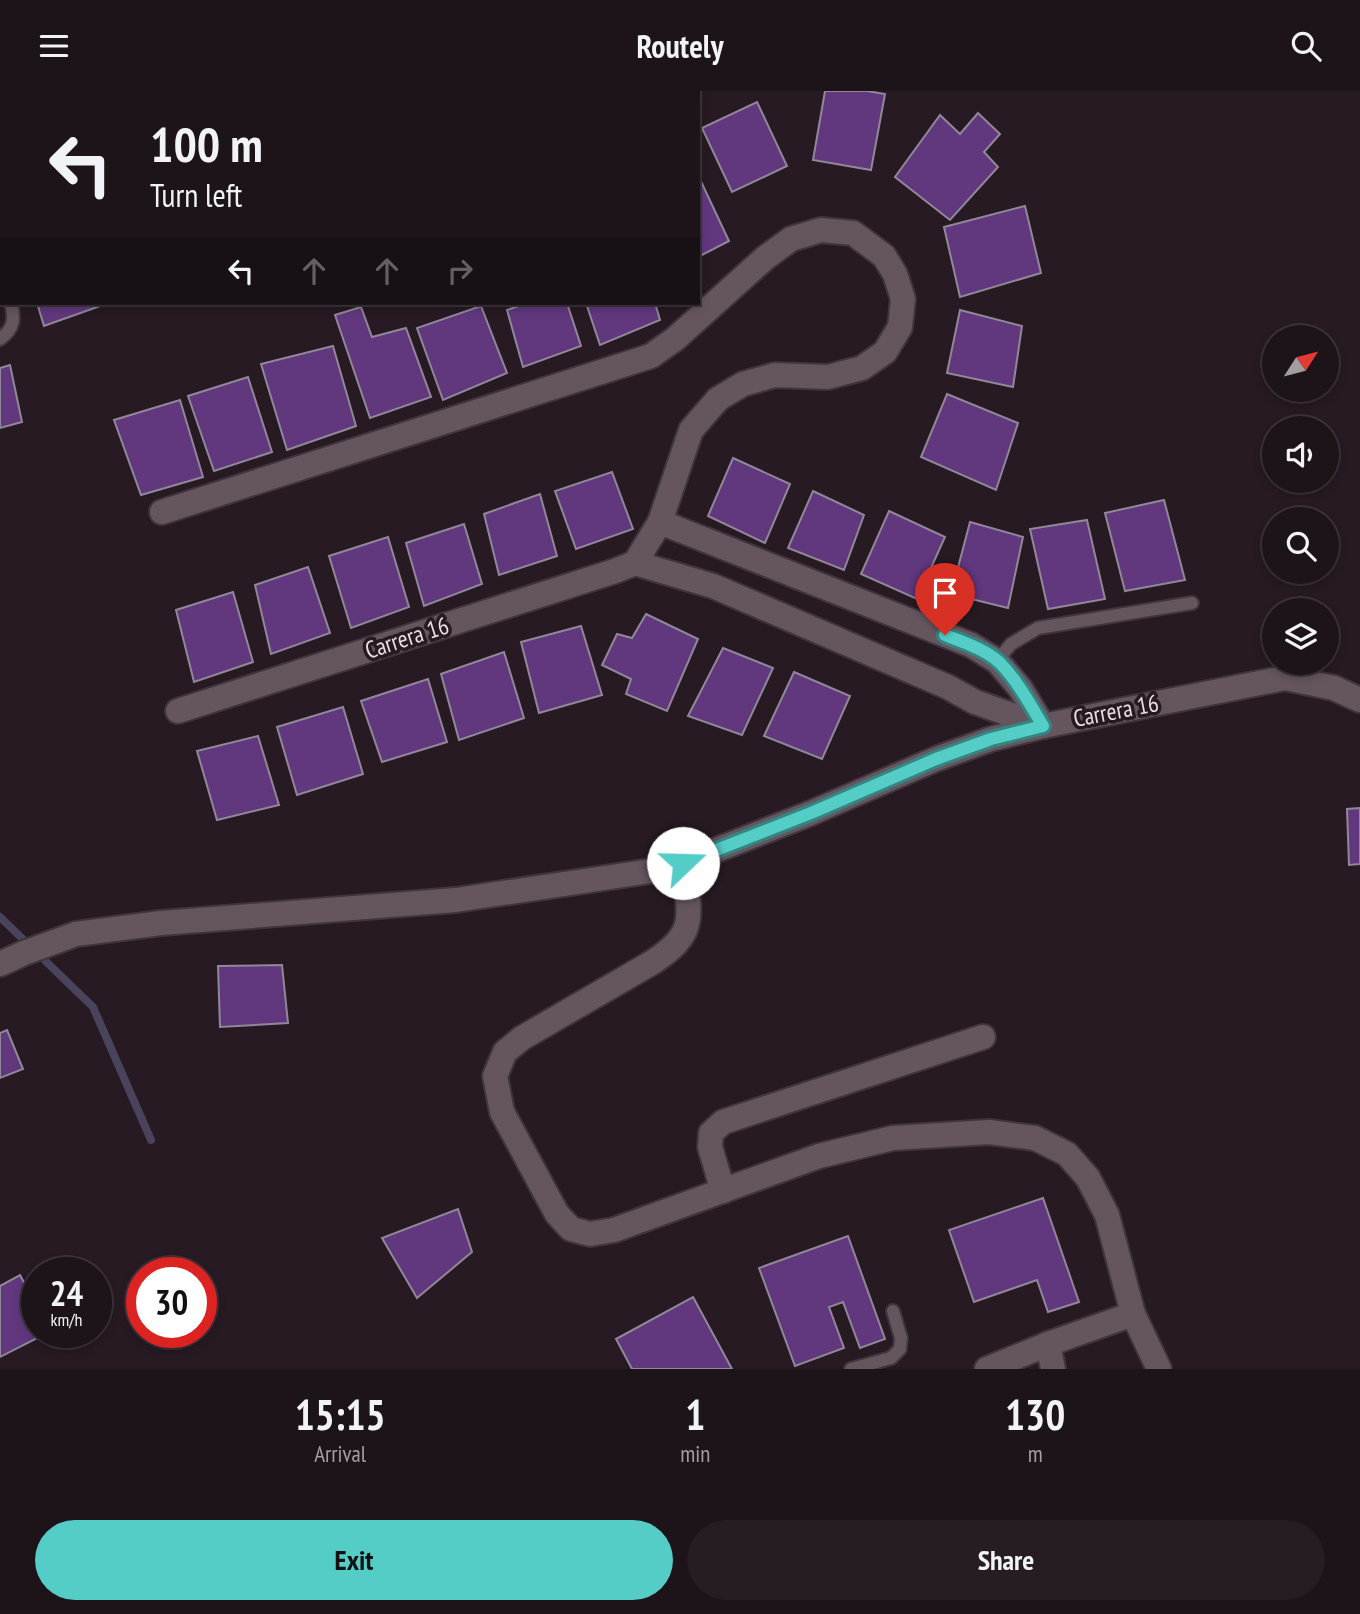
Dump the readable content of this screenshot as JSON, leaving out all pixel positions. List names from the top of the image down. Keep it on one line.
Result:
{"streets":{"street":["Carrera 16"]},"north":"top right","page":{"header":"Routely","turn":["100 m","Turn left"],"speed":"24 km/h","limit":"30","eta":["15:15","Arrival","1","min","130","m"],"buttons":["Exit","Share"]}}
